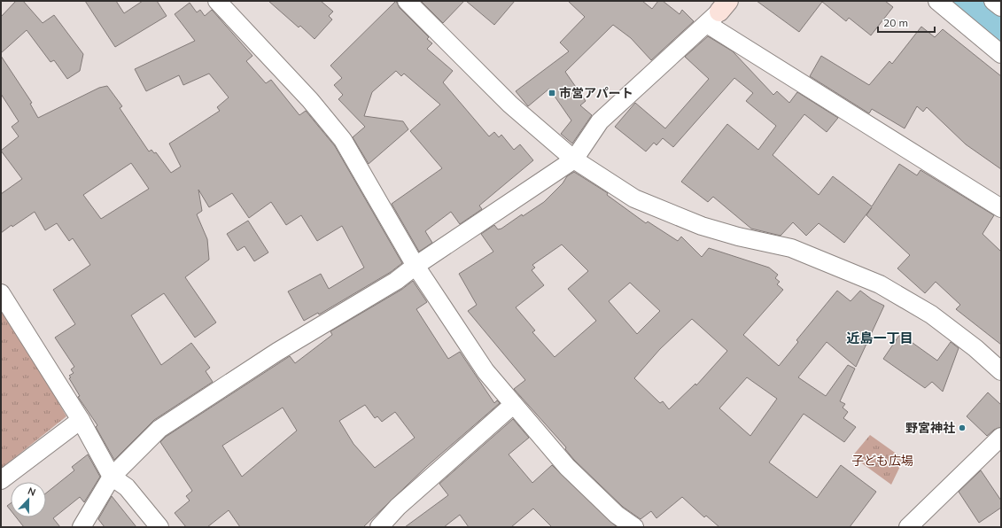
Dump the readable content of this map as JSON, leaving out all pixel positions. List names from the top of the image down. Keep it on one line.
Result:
{"districts":["近島一丁目"],"parks":["子ども広場"],"places":{"transit":["市営アパート"],"other":["野宮神社"]},"scale_bar":"20 m","north":"top"}
